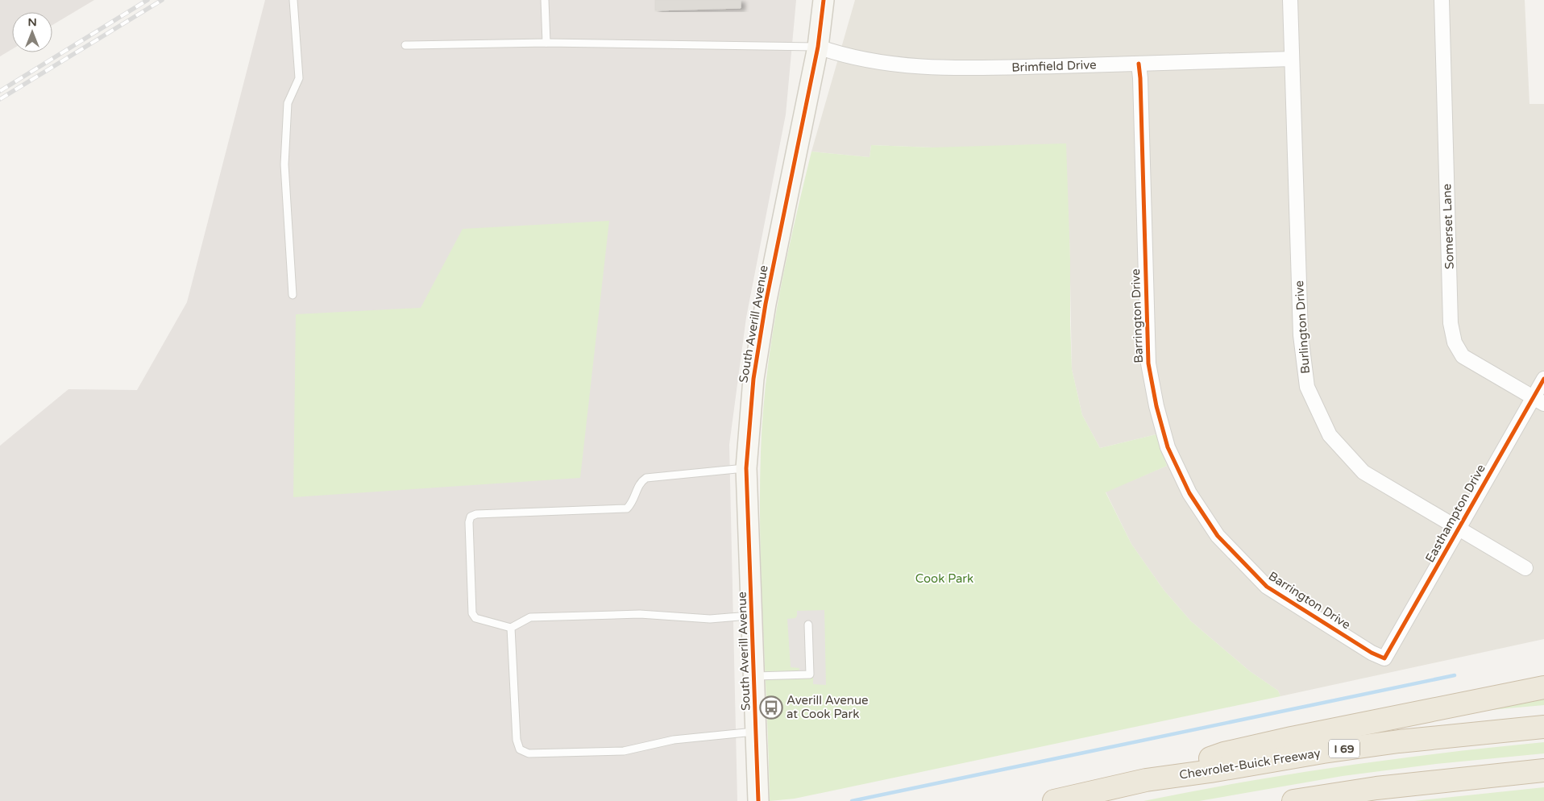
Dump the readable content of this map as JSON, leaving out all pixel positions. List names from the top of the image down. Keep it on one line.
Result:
{"streets":{"highway":["I 69","Chevrolet-Buick Freeway"],"street":["Brimfield Drive","Somerset Lane","Barrington Drive","South Averill Avenue","Burlington Drive","Easthampton Drive"]},"crossings":[["Brimfield Drive","Barrington Drive"],["Brimfield Drive","South Averill Avenue"],["Brimfield Drive","Burlington Drive"],["Somerset Lane","Easthampton Drive"],["Barrington Drive","Easthampton Drive"],["Burlington Drive","Easthampton Drive"]],"parks":["Cook Park"],"places":{"bus stop":["Averill Avenue at Cook Park"]},"north":"top"}
